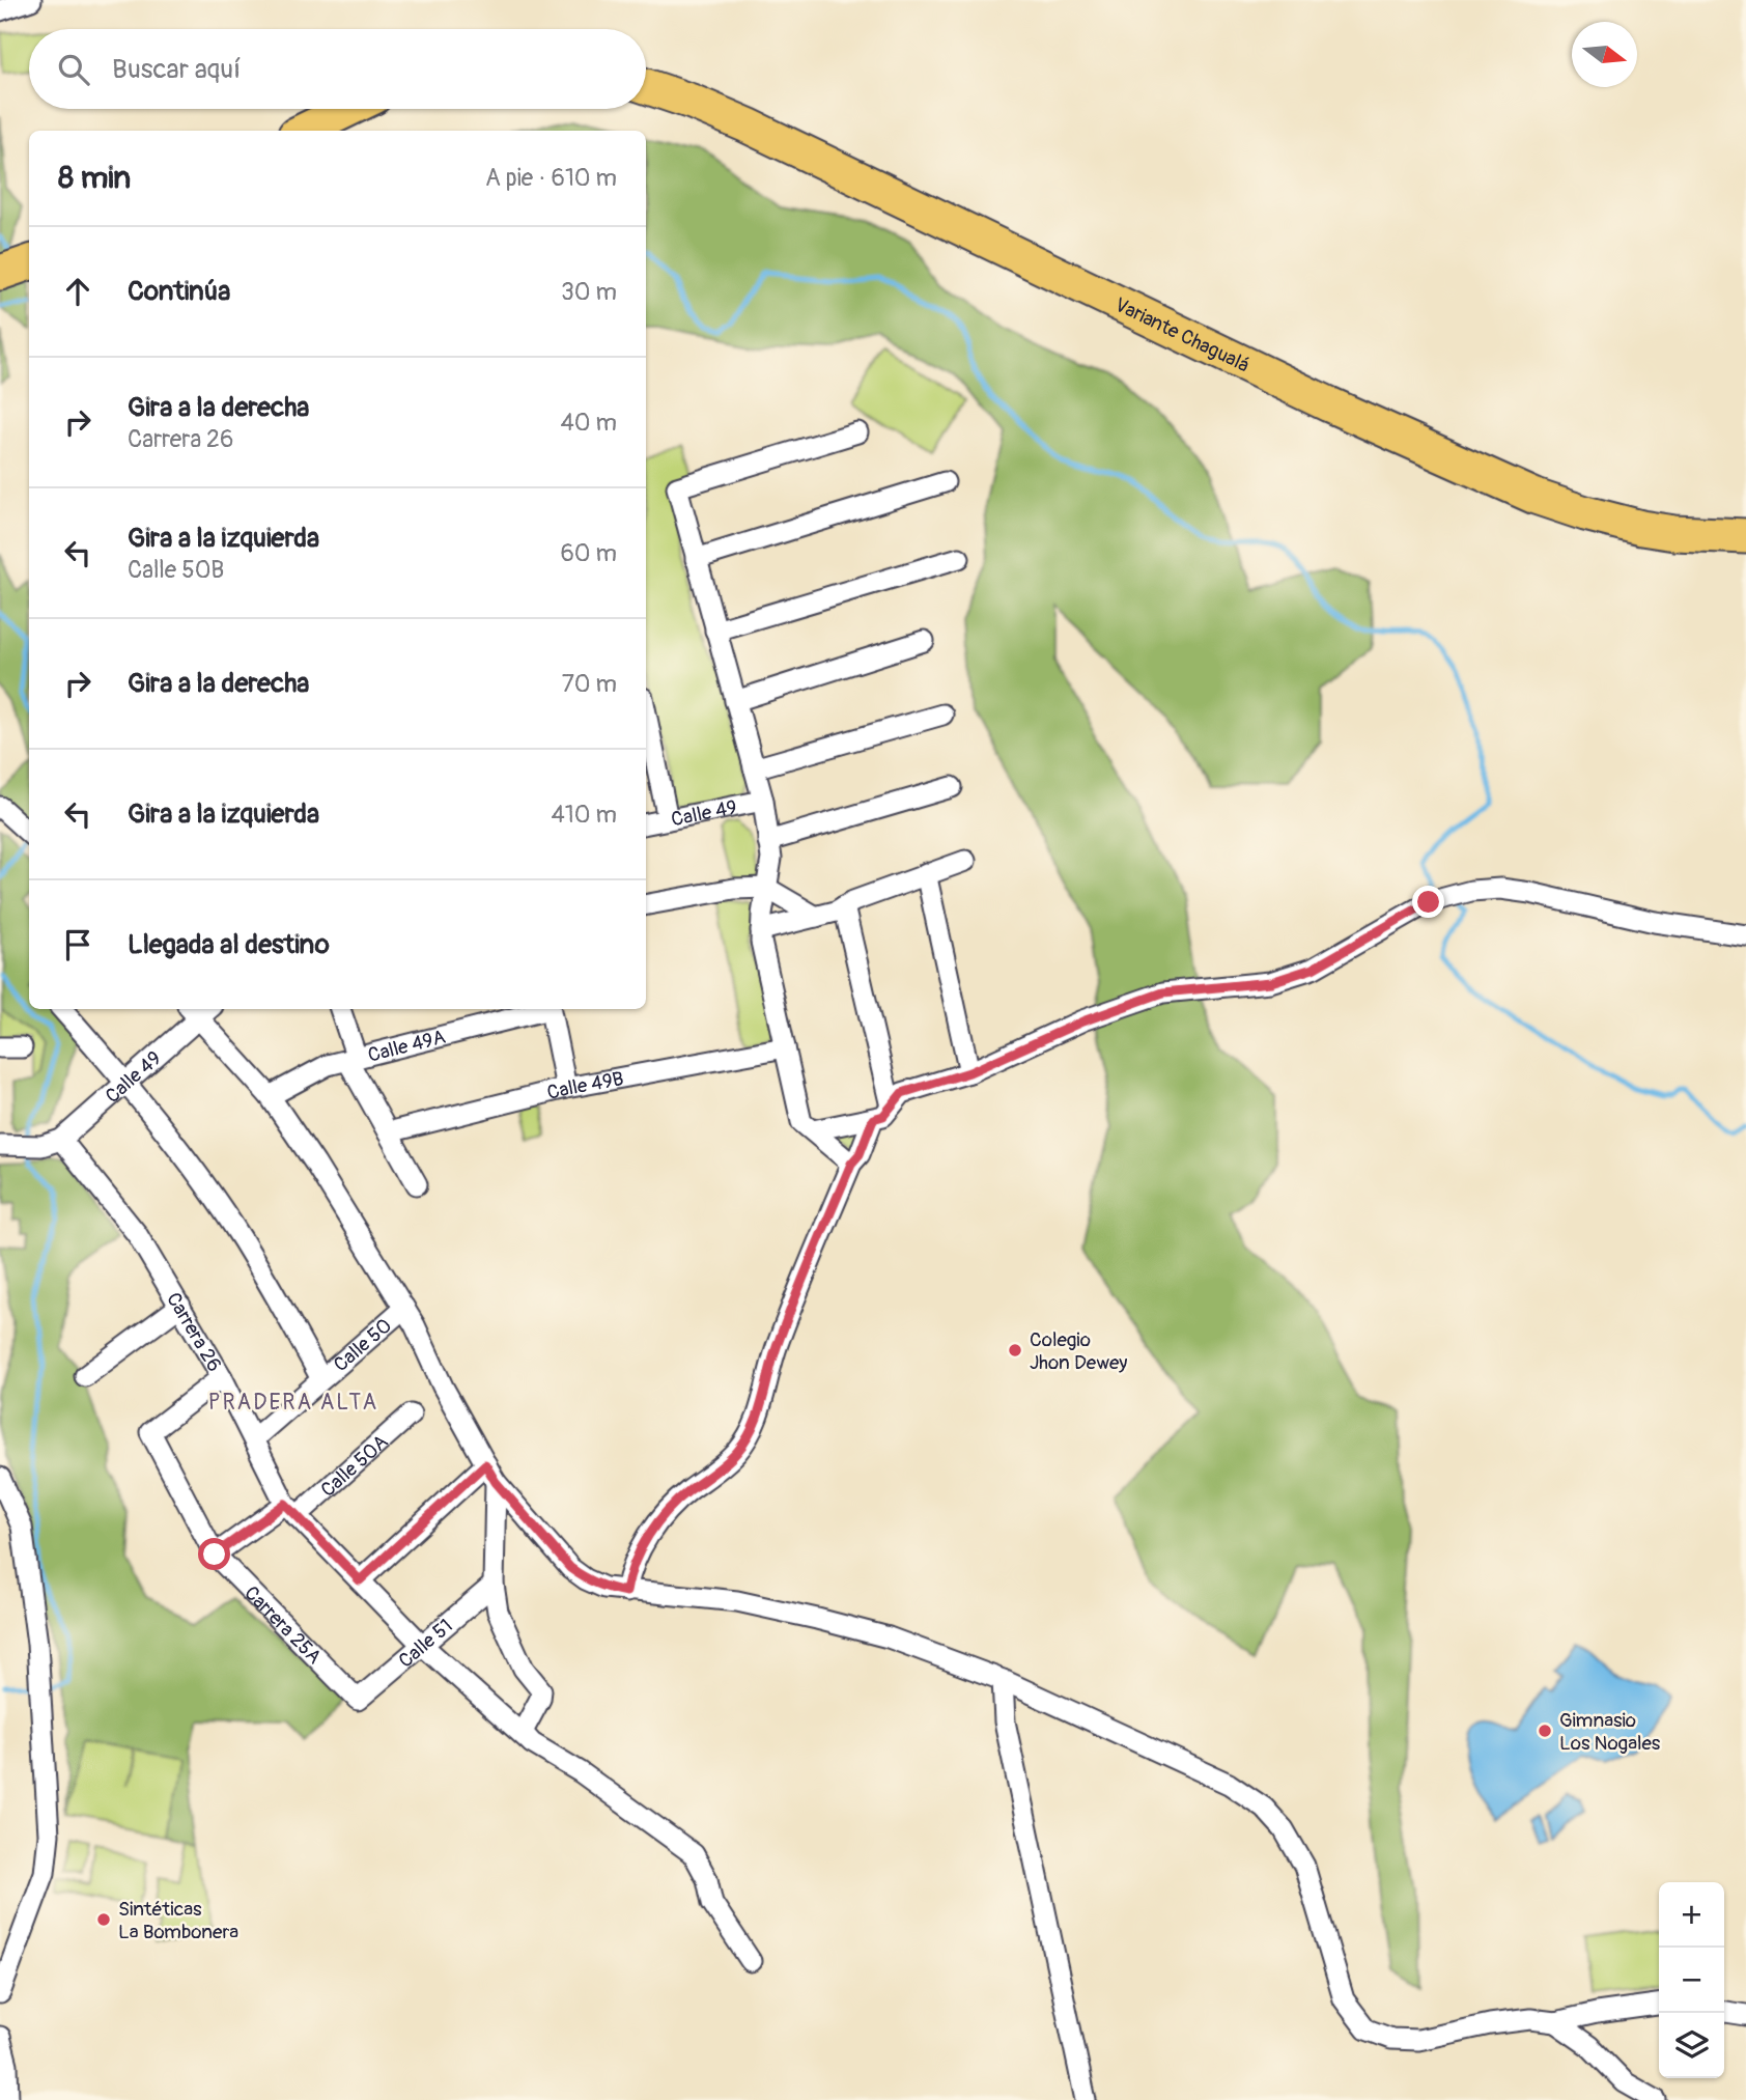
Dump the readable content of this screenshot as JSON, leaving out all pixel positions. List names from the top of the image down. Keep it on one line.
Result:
{"streets":{"highway":["Variante Chagualá"],"street":["Calle 49","Calle 49A","Calle 49B","Carrera 26","Calle 50","Calle 50A","Carrera 25A","Calle 51"]},"crossings":[["Calle 49","Carrera 26"],["Carrera 26","Calle 50"],["Carrera 26","Calle 50A"],["Carrera 26","Carrera 25A"],["Carrera 26","Calle 51"],["Calle 50A","Carrera 25A"],["Carrera 25A","Calle 51"]],"districts":["PRADERA ALTA"],"places":["Colegio Jhon Dewey","Gimnasio Los Nogales","Sintéticas La Bombonera"],"north":"right","page":{"search":"Buscar aquí","heading":["8 min","A pie · 610 m"],"list":[["Continúa","30 m"],["Gira a la derecha","Carrera 26","40 m"],["Gira a la izquierda","Calle 50B","60 m"],["Gira a la derecha","70 m"],["Gira a la izquierda","410 m"],"Llegada al destino"],"map_buttons":["+","−"]}}
